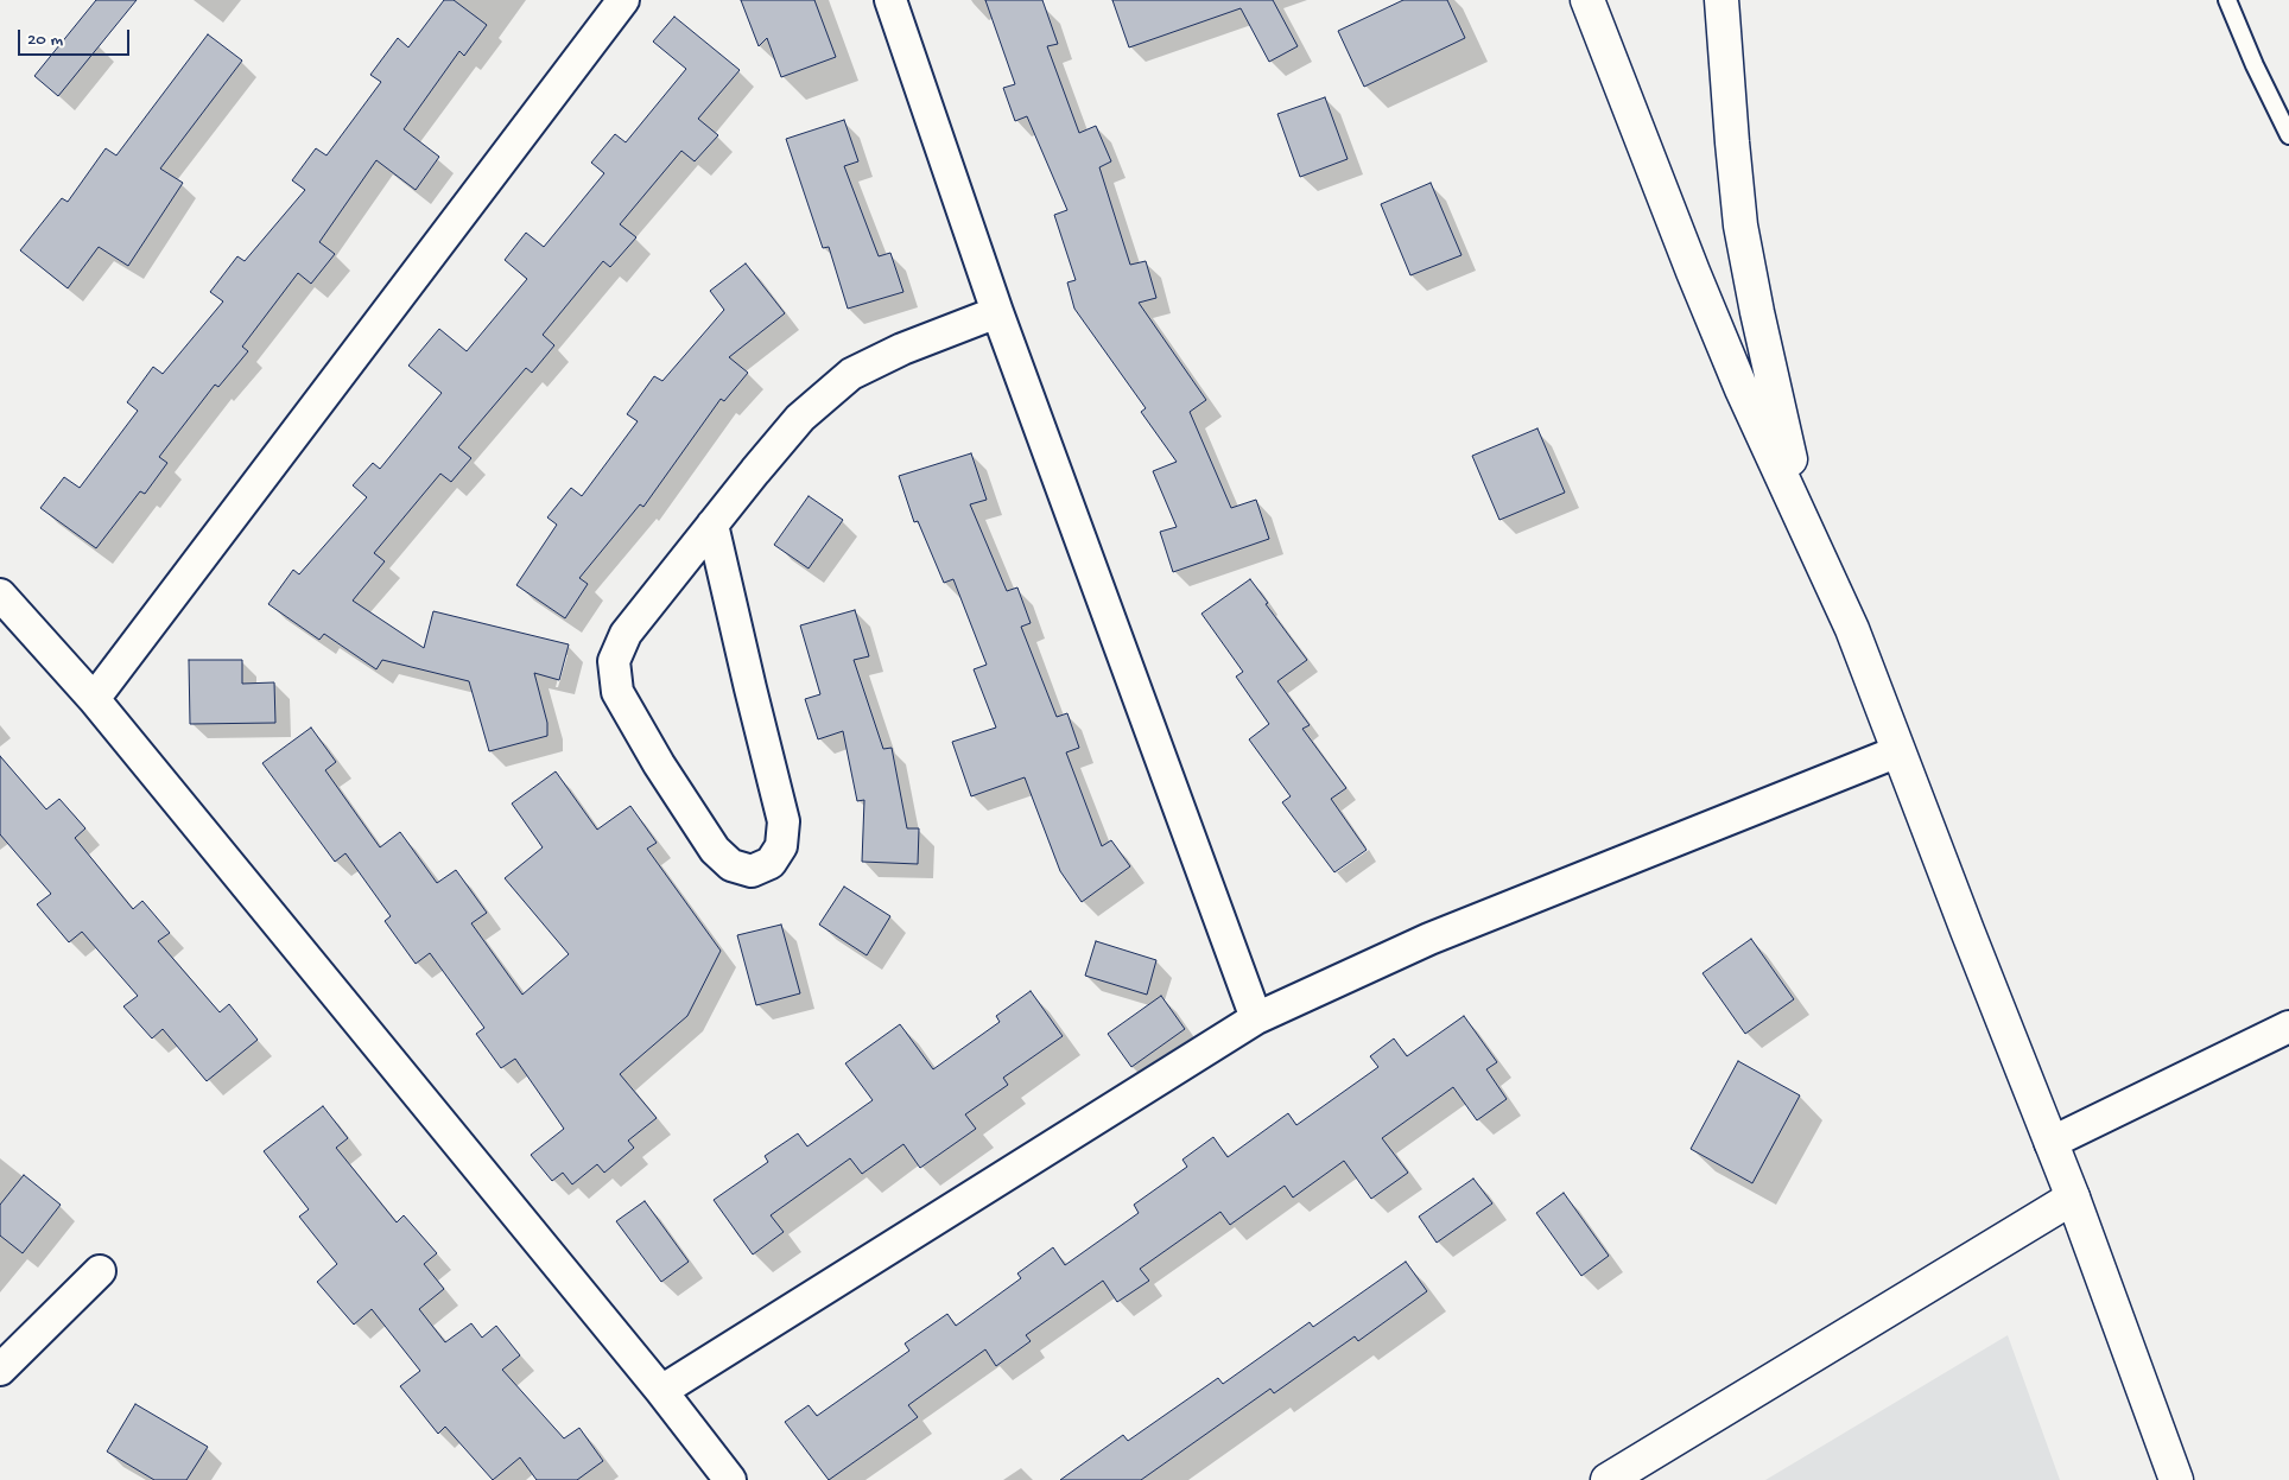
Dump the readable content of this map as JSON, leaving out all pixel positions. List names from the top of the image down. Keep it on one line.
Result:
{"scale_bar":"20 m"}
